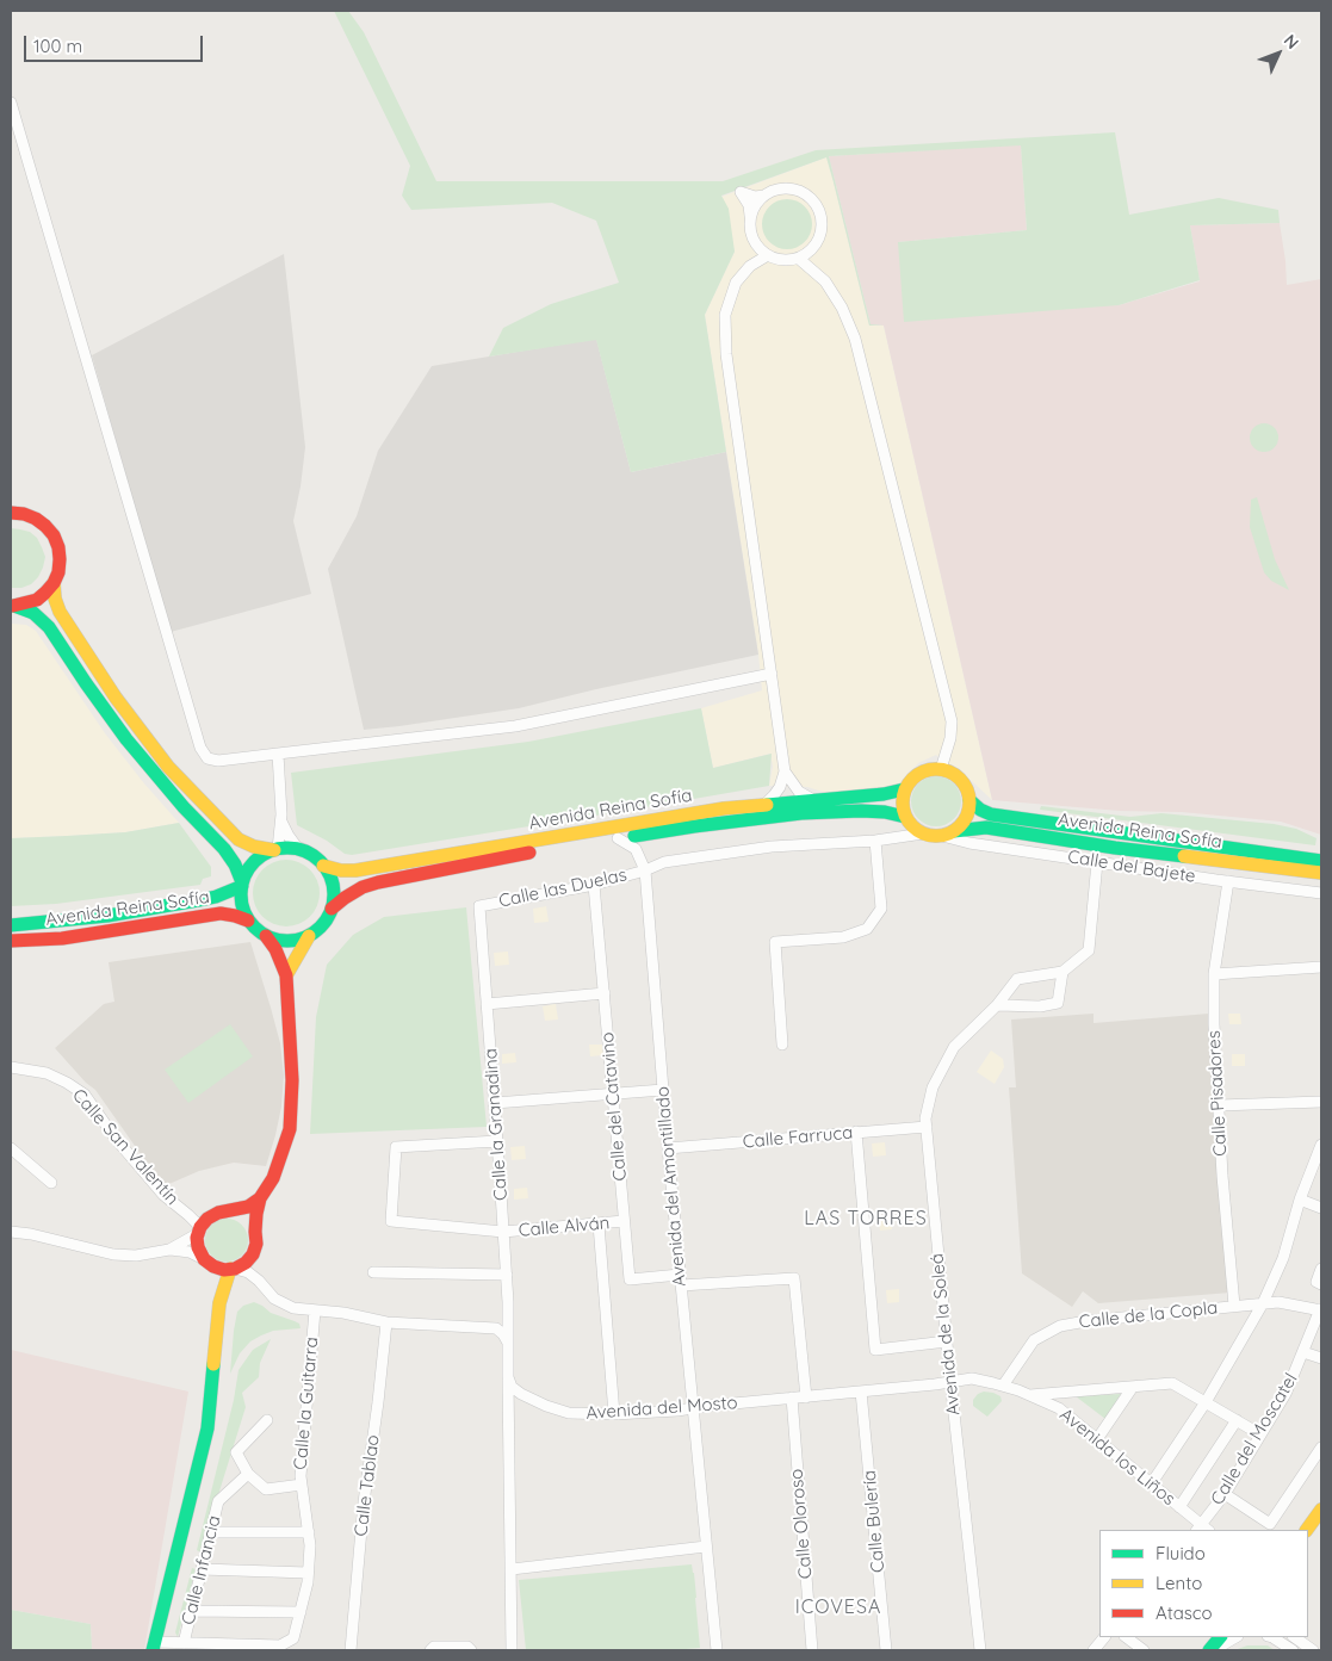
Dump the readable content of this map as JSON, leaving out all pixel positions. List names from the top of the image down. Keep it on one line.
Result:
{"streets":{"main road":["Avenida Reina Sofía"],"street":["Calle del Bajete","Calle las Duelas","Calle Pisadores","Calle del Catavino","Calle la Granadina","Calle Farruca","Calle San Valentín","Avenida del Amontillado","Calle Alván","Calle de la Copla","Avenida de la Soleá","Calle la Guitarra","Avenida del Mosto","Calle del Moscatel","Avenida los Liños","Calle Tablao","Calle Bulería","Calle Oloroso","Calle Infancia"]},"crossings":[["Avenida Reina Sofía","Calle del Bajete"],["Avenida Reina Sofía","Avenida del Amontillado"],["Calle del Bajete","Calle Pisadores"],["Calle las Duelas","Calle del Catavino"],["Calle las Duelas","Calle la Granadina"],["Calle las Duelas","Avenida del Amontillado"],["Calle Pisadores","Calle de la Copla"],["Calle del Catavino","Avenida del Amontillado"],["Calle del Catavino","Calle Alván"],["Calle la Granadina","Calle Alván"],["Calle Farruca","Avenida del Amontillado"],["Calle Farruca","Avenida de la Soleá"],["Avenida del Amontillado","Avenida del Mosto"],["Calle de la Copla","Calle del Moscatel"],["Calle de la Copla","Avenida los Liños"],["Avenida de la Soleá","Avenida del Mosto"],["Avenida de la Soleá","Avenida los Liños"],["Calle la Guitarra","Calle Infancia"],["Avenida del Mosto","Avenida los Liños"],["Avenida del Mosto","Calle Bulería"],["Avenida del Mosto","Calle Oloroso"],["Calle del Moscatel","Avenida los Liños"]],"districts":["LAS TORRES","ICOVESA"],"legend":["Fluido","Lento","Atasco"],"scale_bar":"100 m","north":"top right"}
